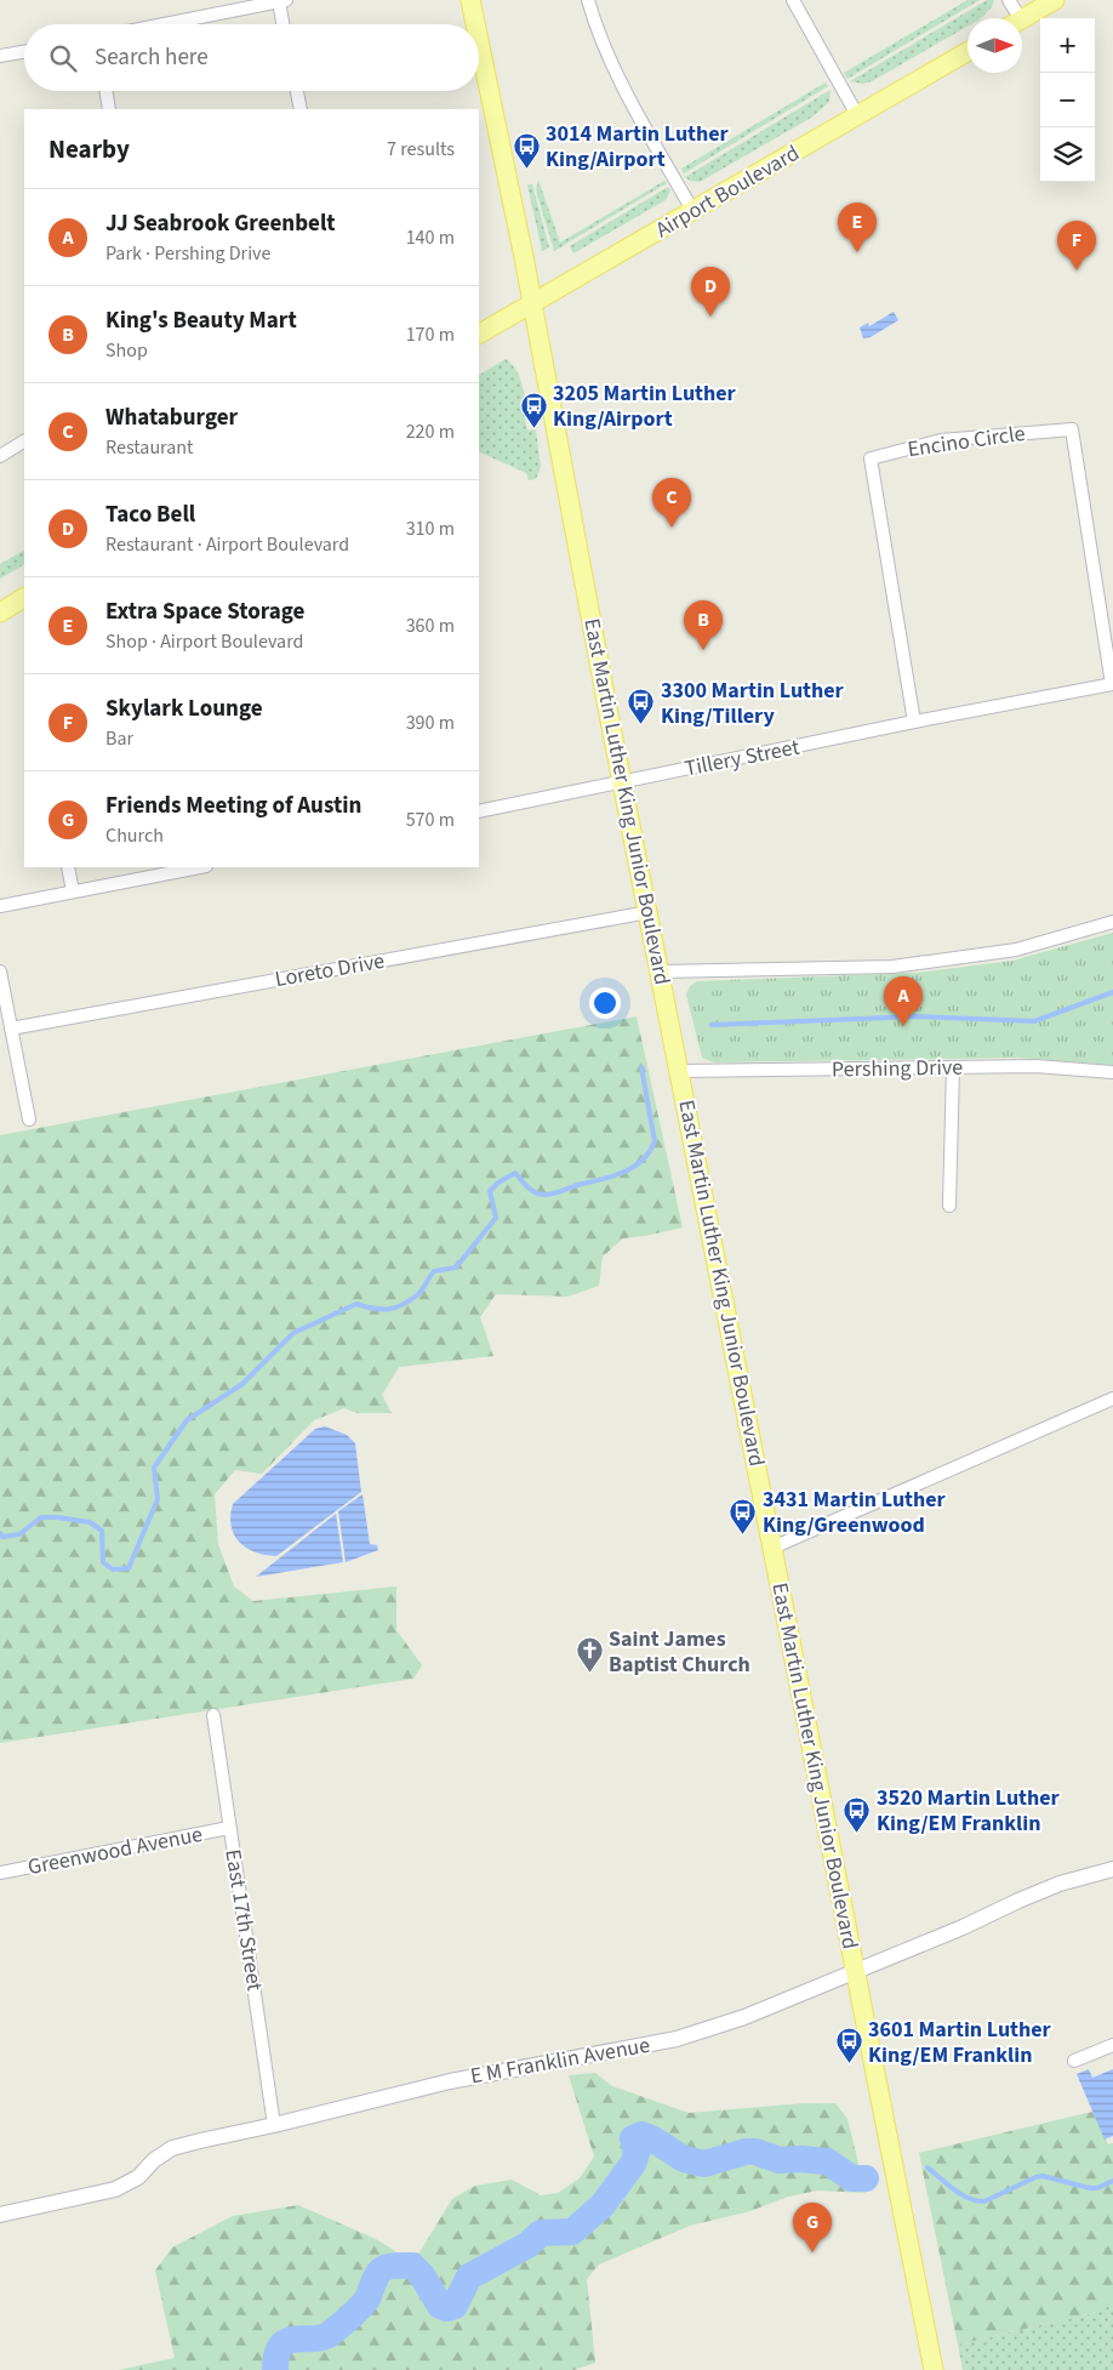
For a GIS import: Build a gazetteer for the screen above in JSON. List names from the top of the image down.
{
  "streets": {
    "main road": ["Airport Boulevard", "East Martin Luther King Junior Boulevard"],
    "street": [
      "Encino Circle",
      "Tillery Street",
      "Loreto Drive",
      "Pershing Drive",
      "Greenwood Avenue",
      "East 17th Street",
      "E M Franklin Avenue"
    ]
  },
  "crossings": [
    ["Airport Boulevard", "East Martin Luther King Junior Boulevard"],
    ["Encino Circle", "Tillery Street"],
    ["Tillery Street", "East Martin Luther King Junior Boulevard"],
    ["East Martin Luther King Junior Boulevard", "Loreto Drive"],
    ["East Martin Luther King Junior Boulevard", "Pershing Drive"],
    ["East Martin Luther King Junior Boulevard", "E M Franklin Avenue"],
    ["Greenwood Avenue", "East 17th Street"],
    ["East 17th Street", "E M Franklin Avenue"]
  ],
  "places": {
    "bus stop": [
      "3014 Martin Luther King/Airport",
      "3205 Martin Luther King/Airport",
      "3300 Martin Luther King/Tillery",
      "3431 Martin Luther King/Greenwood",
      "3520 Martin Luther King/EM Franklin",
      "3601 Martin Luther King/EM Franklin"
    ],
    "church": ["Saint James Baptist Church"]
  },
  "north": "right",
  "page": {
    "map_buttons": ["+", "−"],
    "search": "Search here",
    "heading": ["Nearby", "7 results"],
    "list": [
      {
        "mark": "A",
        "name": "JJ Seabrook Greenbelt",
        "note": "Park · Pershing Drive",
        "value": "140 m"
      },
      {
        "mark": "B",
        "name": "King's Beauty Mart",
        "note": "Shop",
        "value": "170 m"
      },
      {
        "mark": "C",
        "name": "Whataburger",
        "note": "Restaurant",
        "value": "220 m"
      },
      {
        "mark": "D",
        "name": "Taco Bell",
        "note": "Restaurant · Airport Boulevard",
        "value": "310 m"
      },
      {
        "mark": "E",
        "name": "Extra Space Storage",
        "note": "Shop · Airport Boulevard",
        "value": "360 m"
      },
      {
        "mark": "F",
        "name": "Skylark Lounge",
        "note": "Bar",
        "value": "390 m"
      },
      {
        "mark": "G",
        "name": "Friends Meeting of Austin",
        "note": "Church",
        "value": "570 m"
      }
    ],
    "pins": [
      "E",
      "F",
      "D",
      "C",
      "B",
      "A",
      "G"
    ]
  }
}
